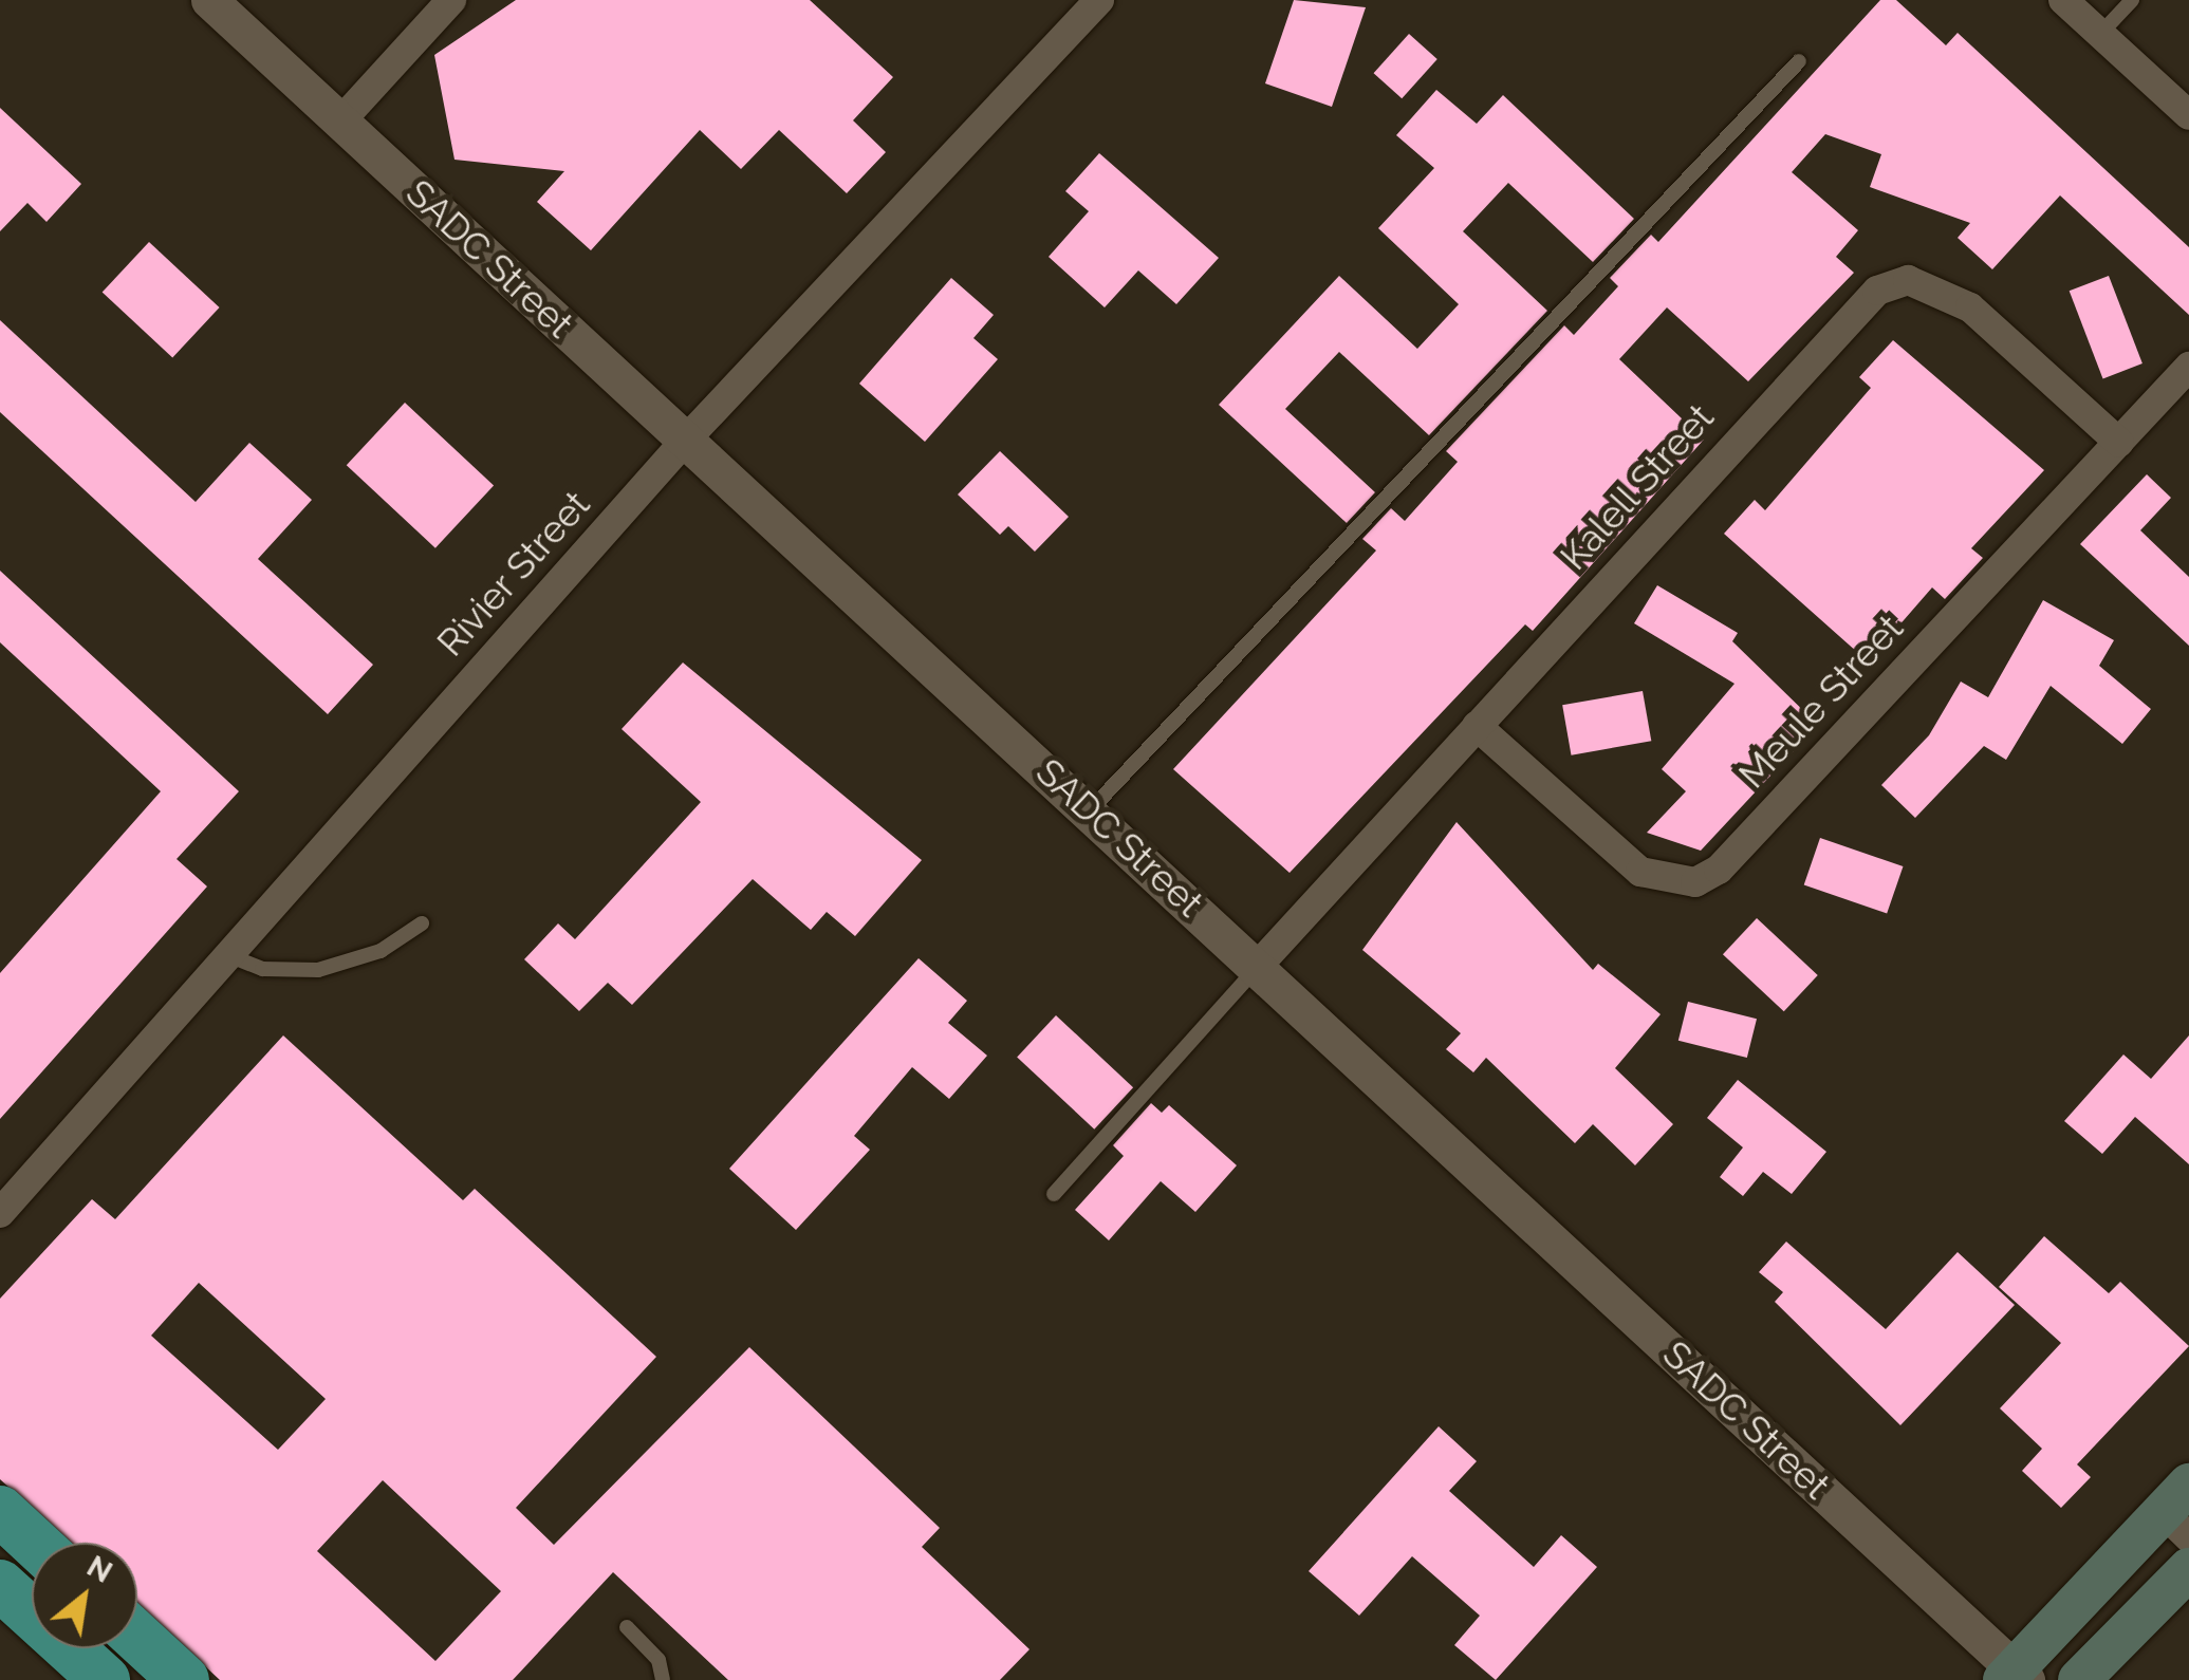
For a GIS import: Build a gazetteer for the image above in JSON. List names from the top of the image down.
{
  "streets": {
    "street": [
      "SADC Street",
      "Kalell Street",
      "Rivier Street",
      "Meule Street"
    ]
  },
  "crossings": [
    ["SADC Street", "Kalell Street"],
    ["SADC Street", "Rivier Street"],
    ["Kalell Street", "Meule Street"]
  ],
  "north": "top right"
}
